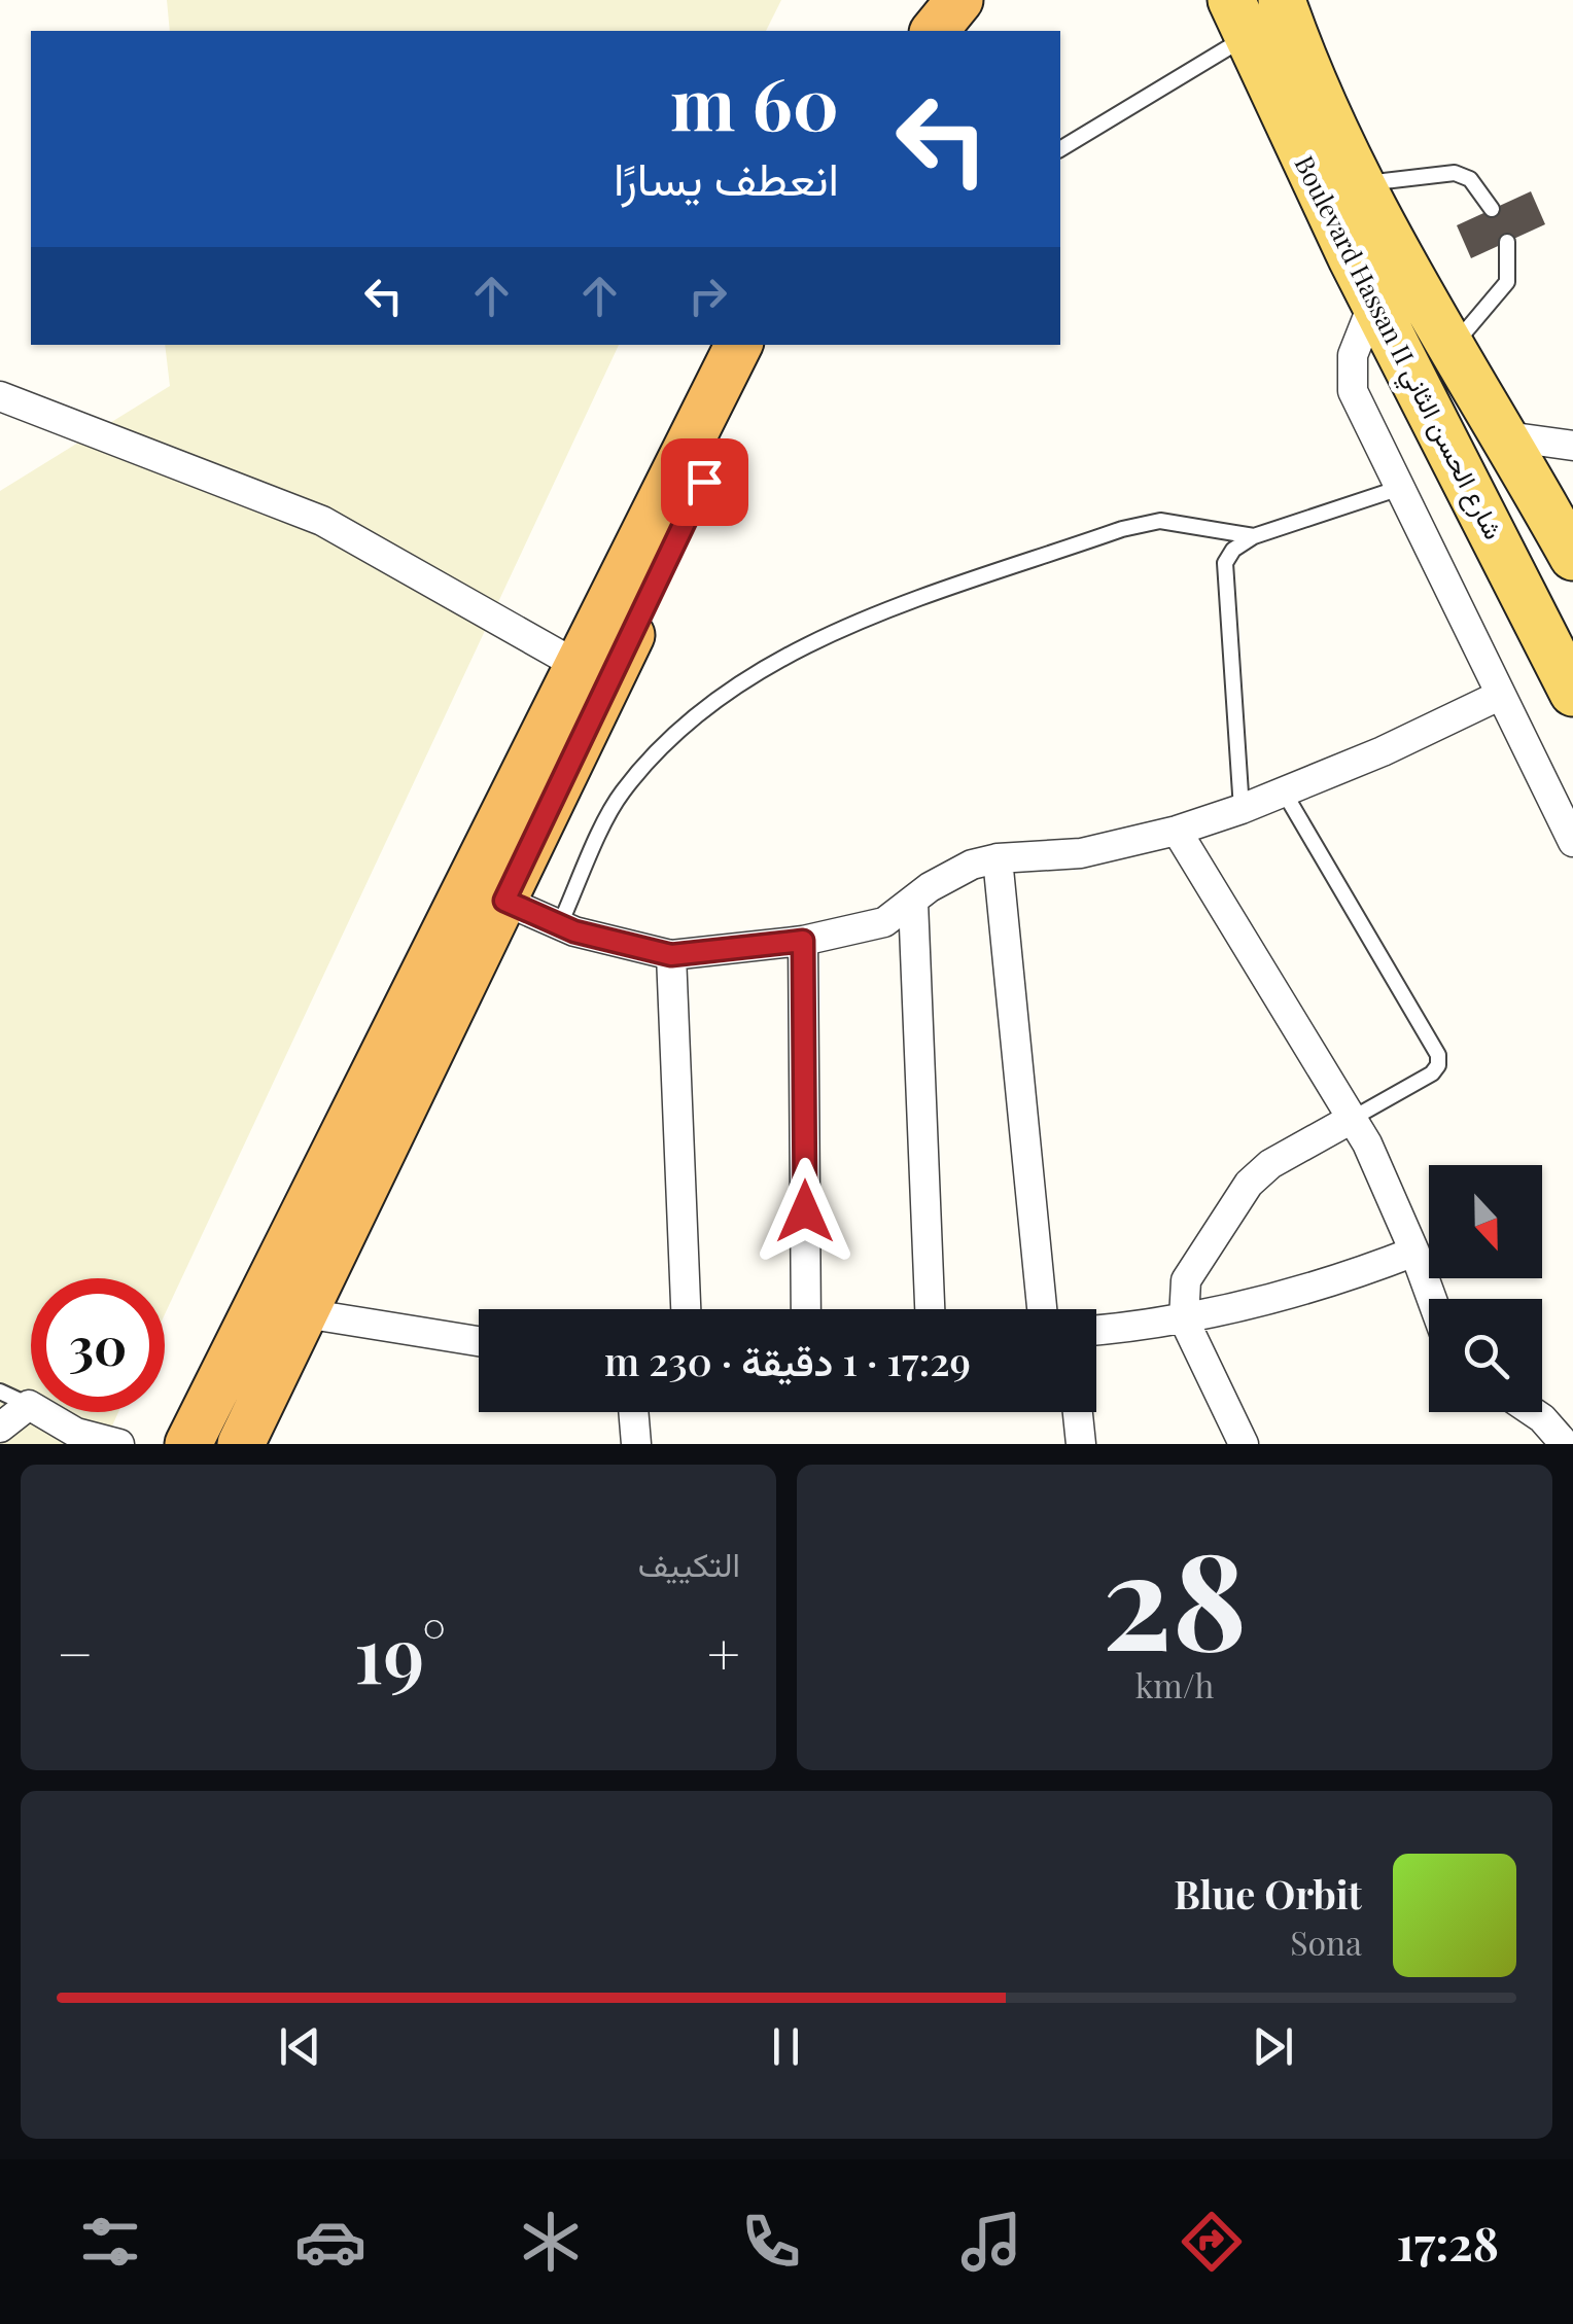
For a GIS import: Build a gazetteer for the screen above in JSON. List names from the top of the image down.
{
  "streets": {
    "main road": ["Boulevard Hassan II شارع الحسن الثاني"]
  },
  "north": "bottom",
  "page": {
    "turn": ["60 m", "انعطف يسارًا"],
    "limit": "30",
    "trip": "17:29 · 1 دقيقة · 230 m",
    "tile": [
      ["28", "km/h"],
      "التكييف"
    ],
    "heat": ["−", "19°", "+"],
    "song": ["Blue Orbit", "Sona"],
    "tabs": "17:28"
  }
}
